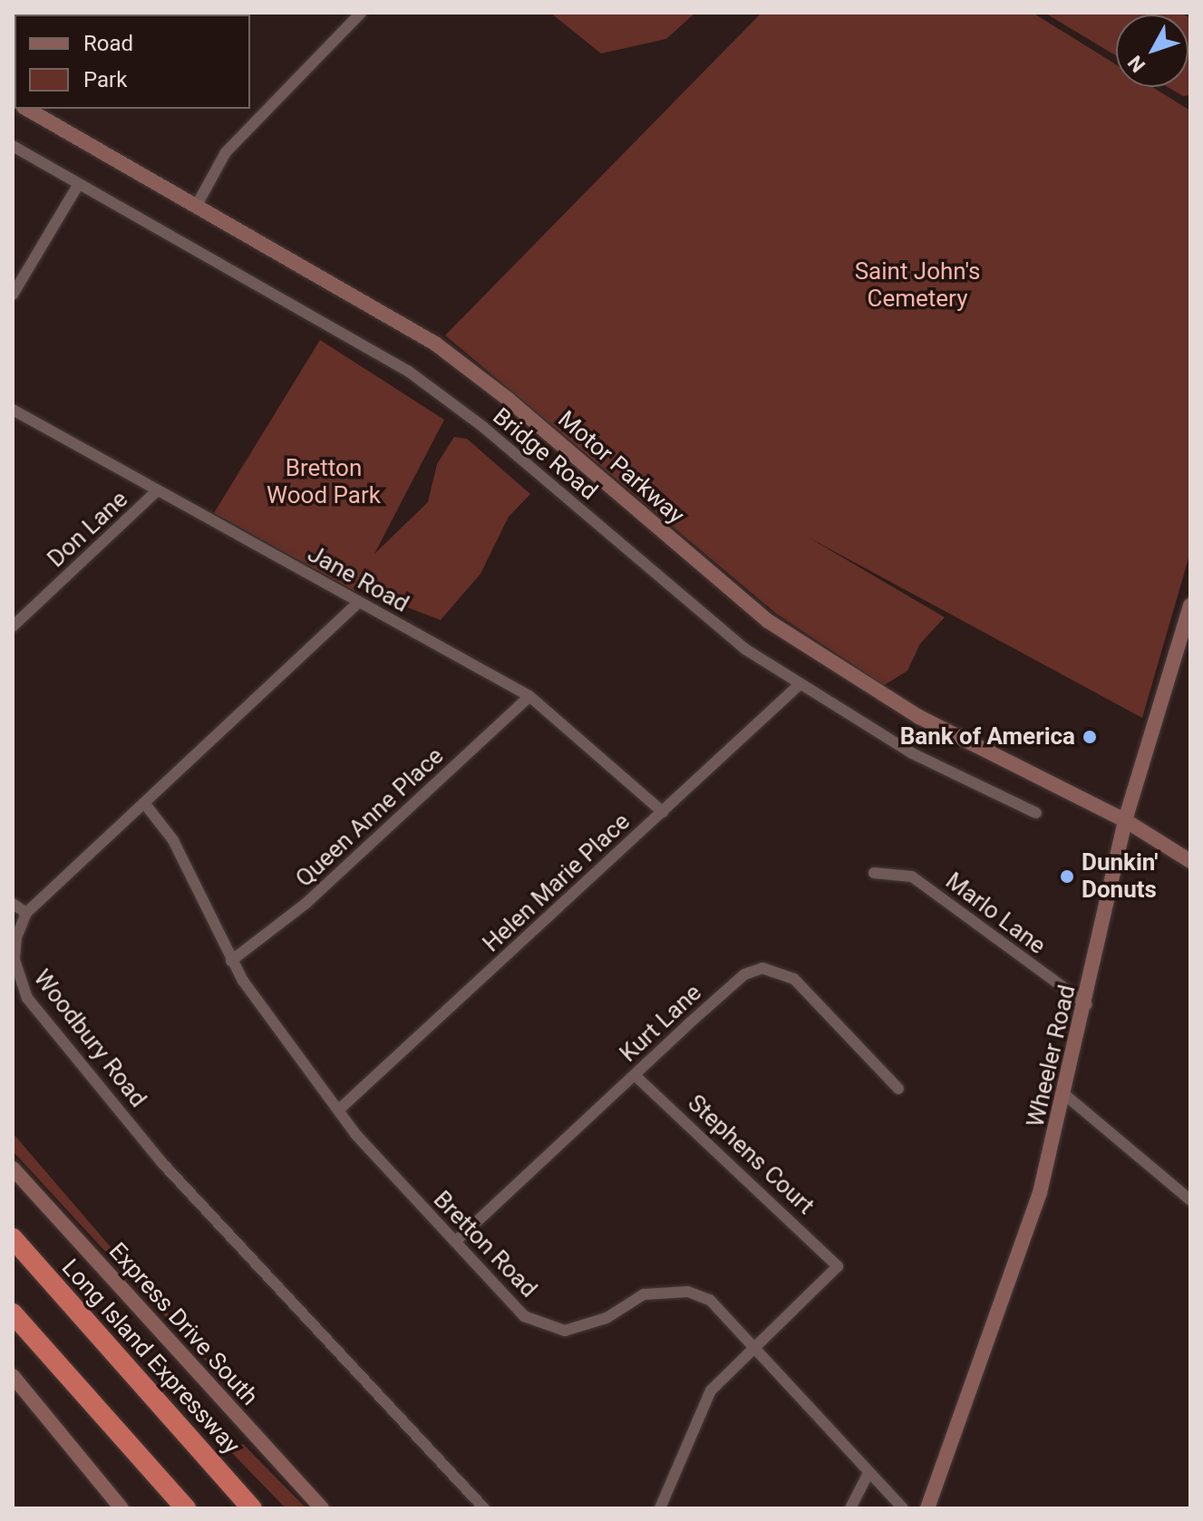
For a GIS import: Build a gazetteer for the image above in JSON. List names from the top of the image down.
{
  "streets": {
    "highway": ["Long Island Expressway"],
    "main road": ["Motor Parkway", "Wheeler Road", "Express Drive South"],
    "street": [
      "Bridge Road",
      "Don Lane",
      "Jane Road",
      "Queen Anne Place",
      "Helen Marie Place",
      "Marlo Lane",
      "Kurt Lane",
      "Woodbury Road",
      "Stephens Court",
      "Bretton Road"
    ]
  },
  "crossings": [
    ["Bridge Road", "Helen Marie Place"],
    ["Motor Parkway", "Wheeler Road"],
    ["Don Lane", "Jane Road"],
    ["Jane Road", "Queen Anne Place"],
    ["Jane Road", "Helen Marie Place"],
    ["Queen Anne Place", "Bretton Road"],
    ["Helen Marie Place", "Bretton Road"],
    ["Marlo Lane", "Wheeler Road"],
    ["Kurt Lane", "Stephens Court"],
    ["Kurt Lane", "Bretton Road"],
    ["Stephens Court", "Bretton Road"]
  ],
  "parks": ["Saint John's Cemetery", "Bretton Wood Park"],
  "places": ["Bank of America", "Dunkin' Donuts"],
  "legend": ["Road", "Park"],
  "north": "bottom left"
}
